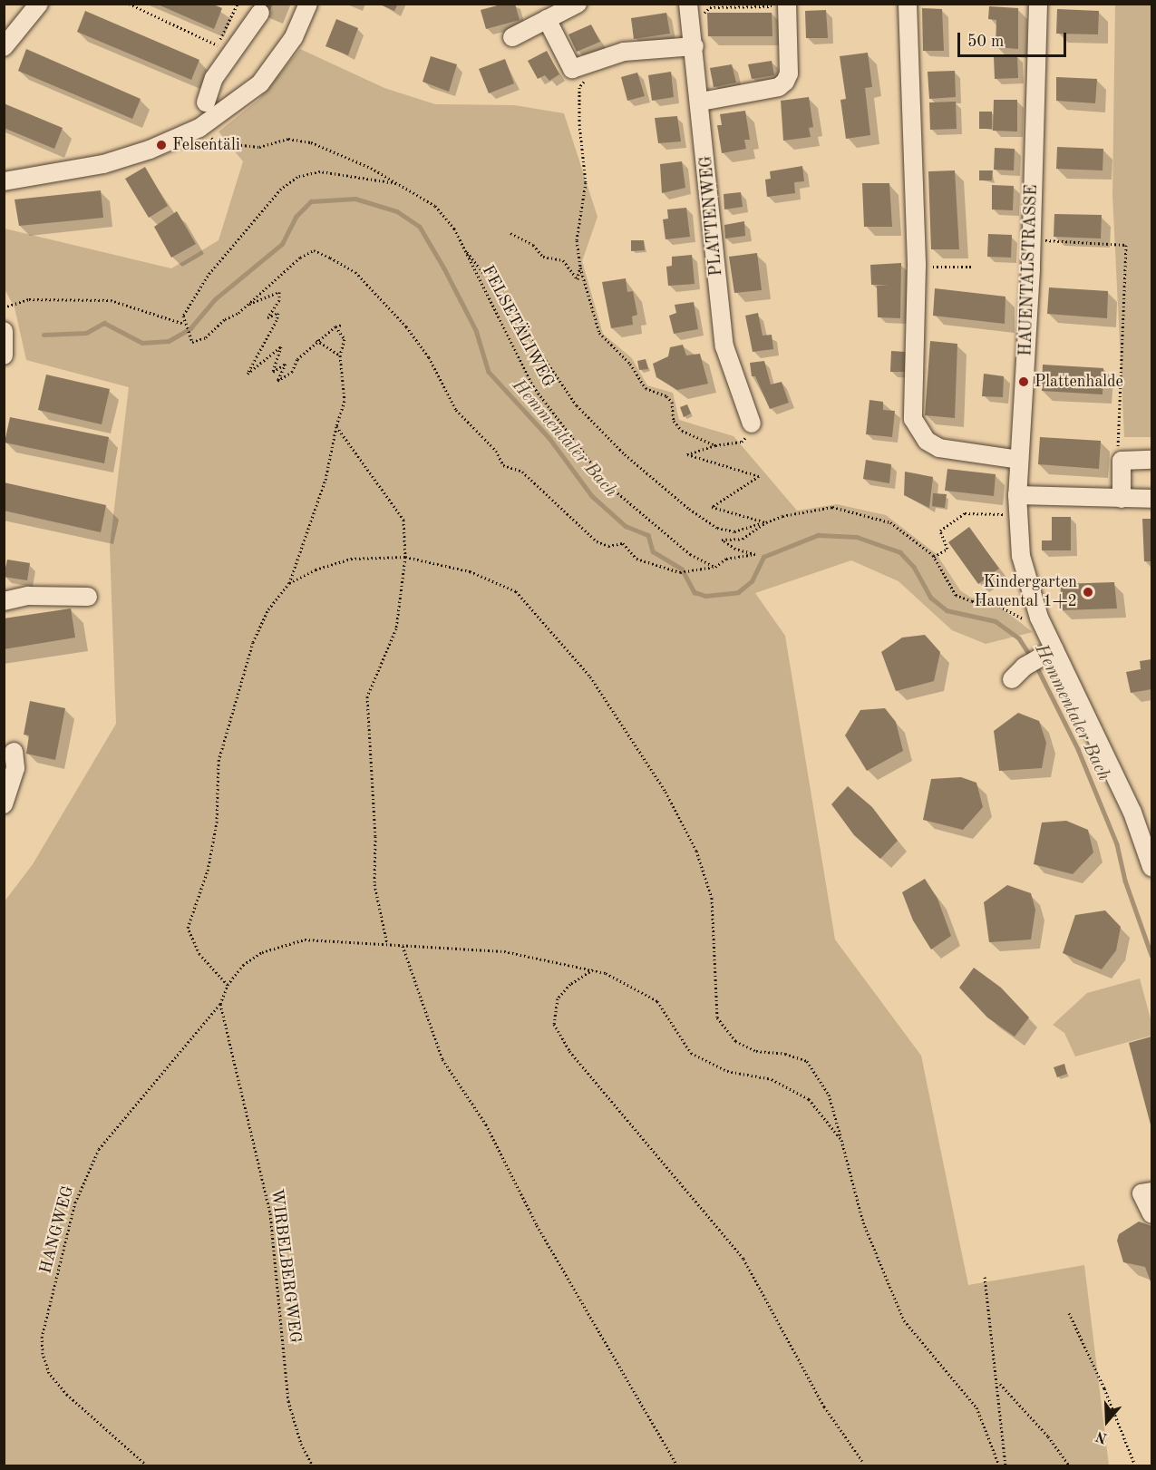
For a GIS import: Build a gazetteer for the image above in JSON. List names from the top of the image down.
{
  "streets": {
    "street": ["PLATTENWEG", "HAUENTALSTRASSE"],
    "path": ["FELSETÄLIWEG", "HANGWEG", "WIRBELBERGWEG"]
  },
  "crossings": [
    ["HANGWEG", "WIRBELBERGWEG"]
  ],
  "water": ["Hemmentaler Bach"],
  "places": ["Felsentäli", "Plattenhalde", "Kindergarten Hauental 1+2"],
  "scale_bar": "50 m",
  "north": "bottom"
}
